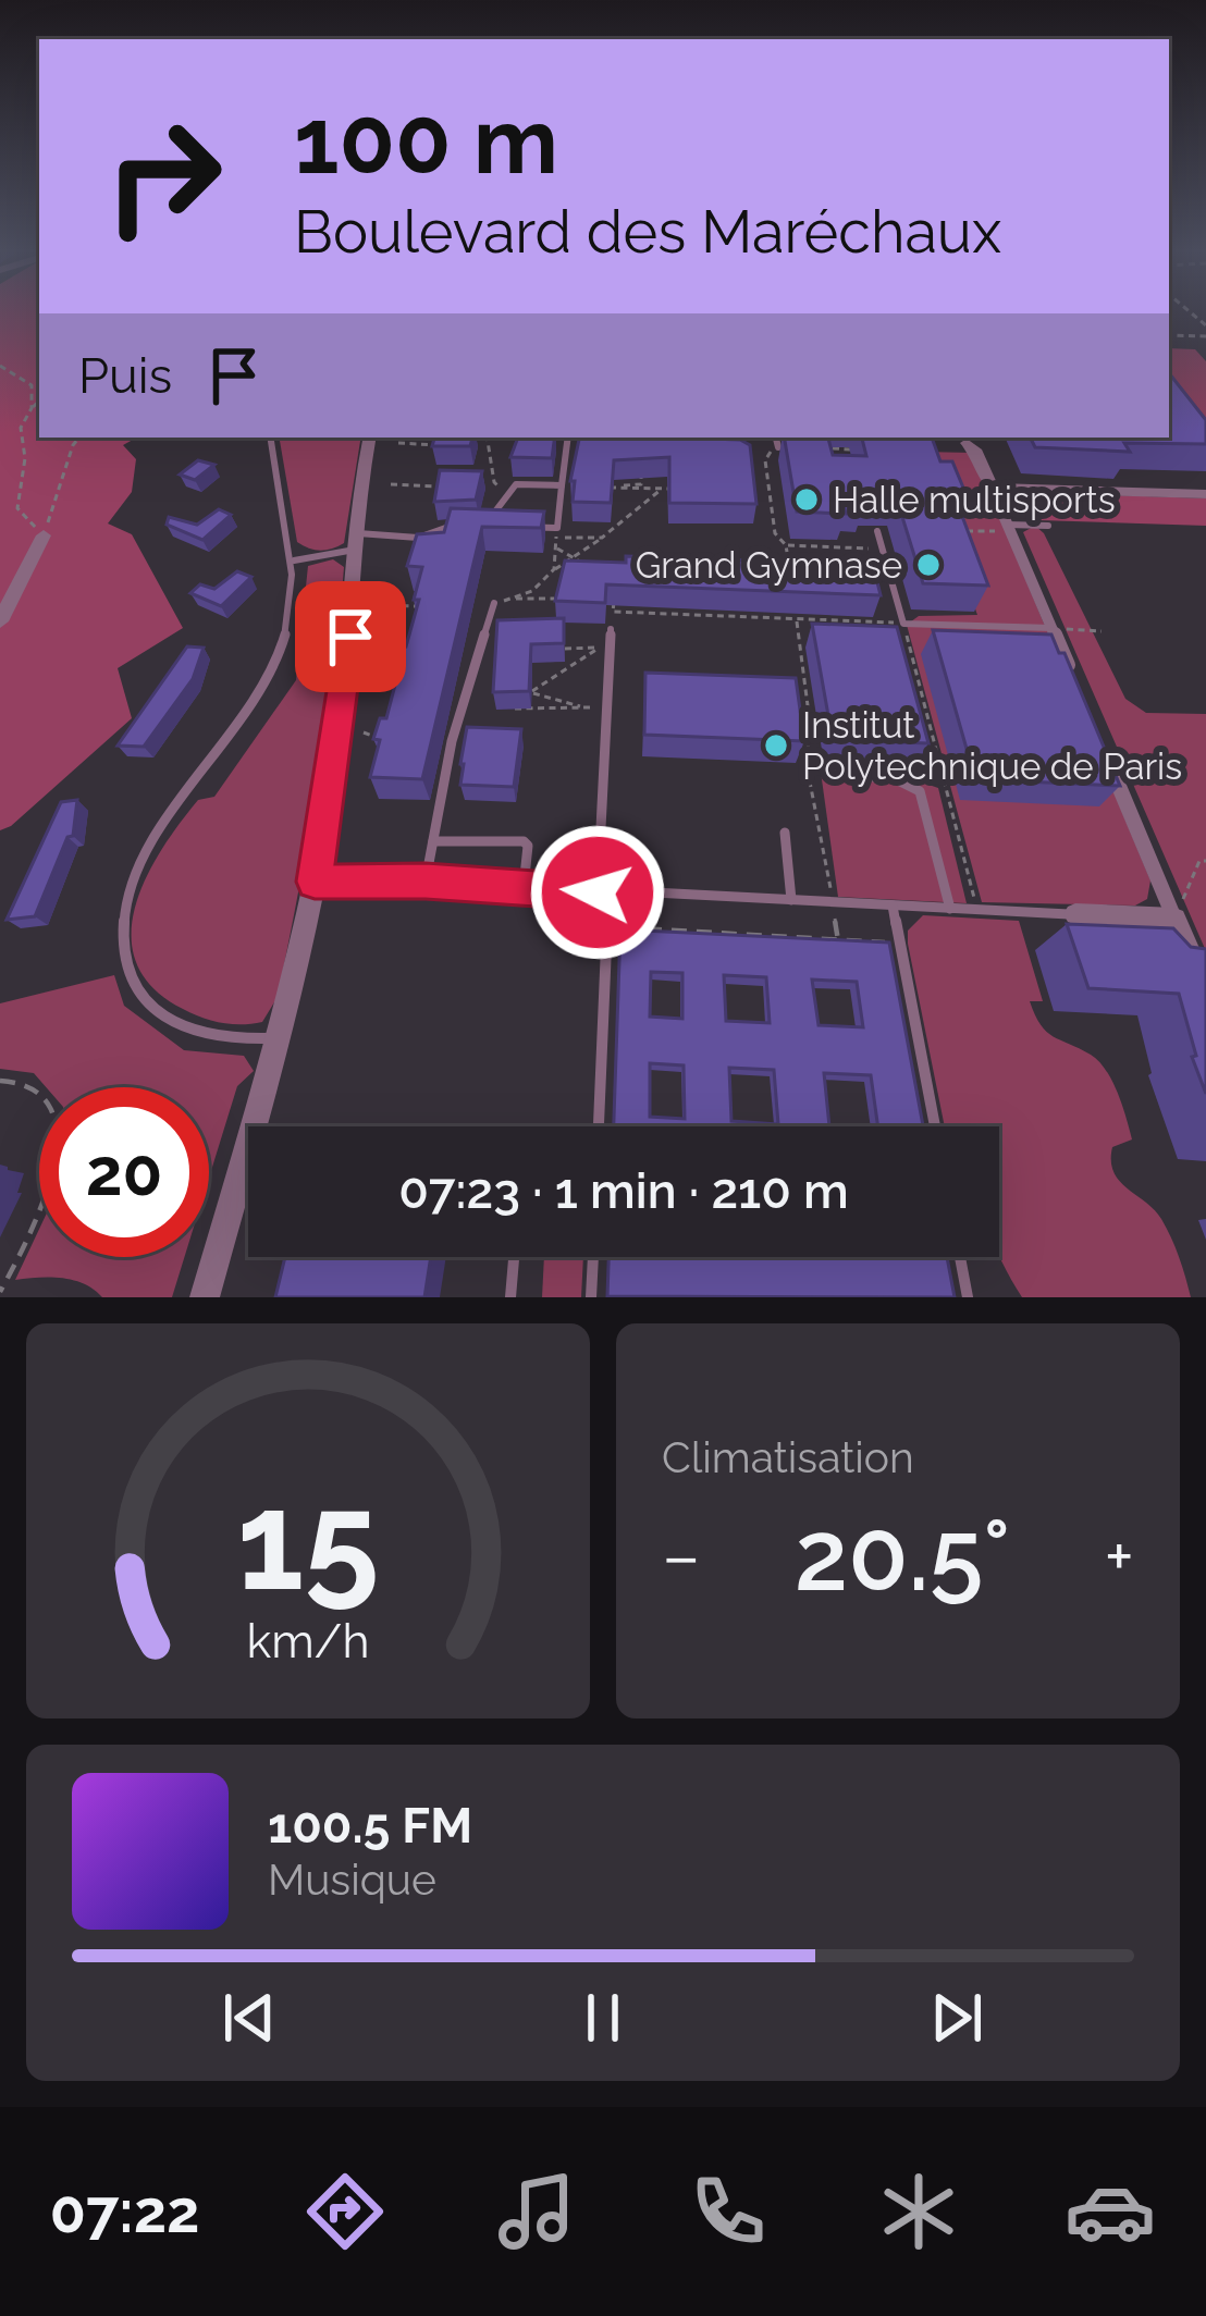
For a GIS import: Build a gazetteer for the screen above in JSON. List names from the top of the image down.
{
  "places": ["Halle multisports", "Grand Gymnase", "Institut Polytechnique de Paris"],
  "page": {
    "turn": ["100 m", "Boulevard des Maréchaux"],
    "then": "Puis",
    "limit": "20",
    "trip": "07:23 · 1 min · 210 m",
    "tile": "Climatisation",
    "heat": ["−", "20.5°", "+"],
    "song": ["100.5 FM", "Musique"],
    "tabs": "07:22",
    "gauge": ["15", "km/h"]
  }
}
